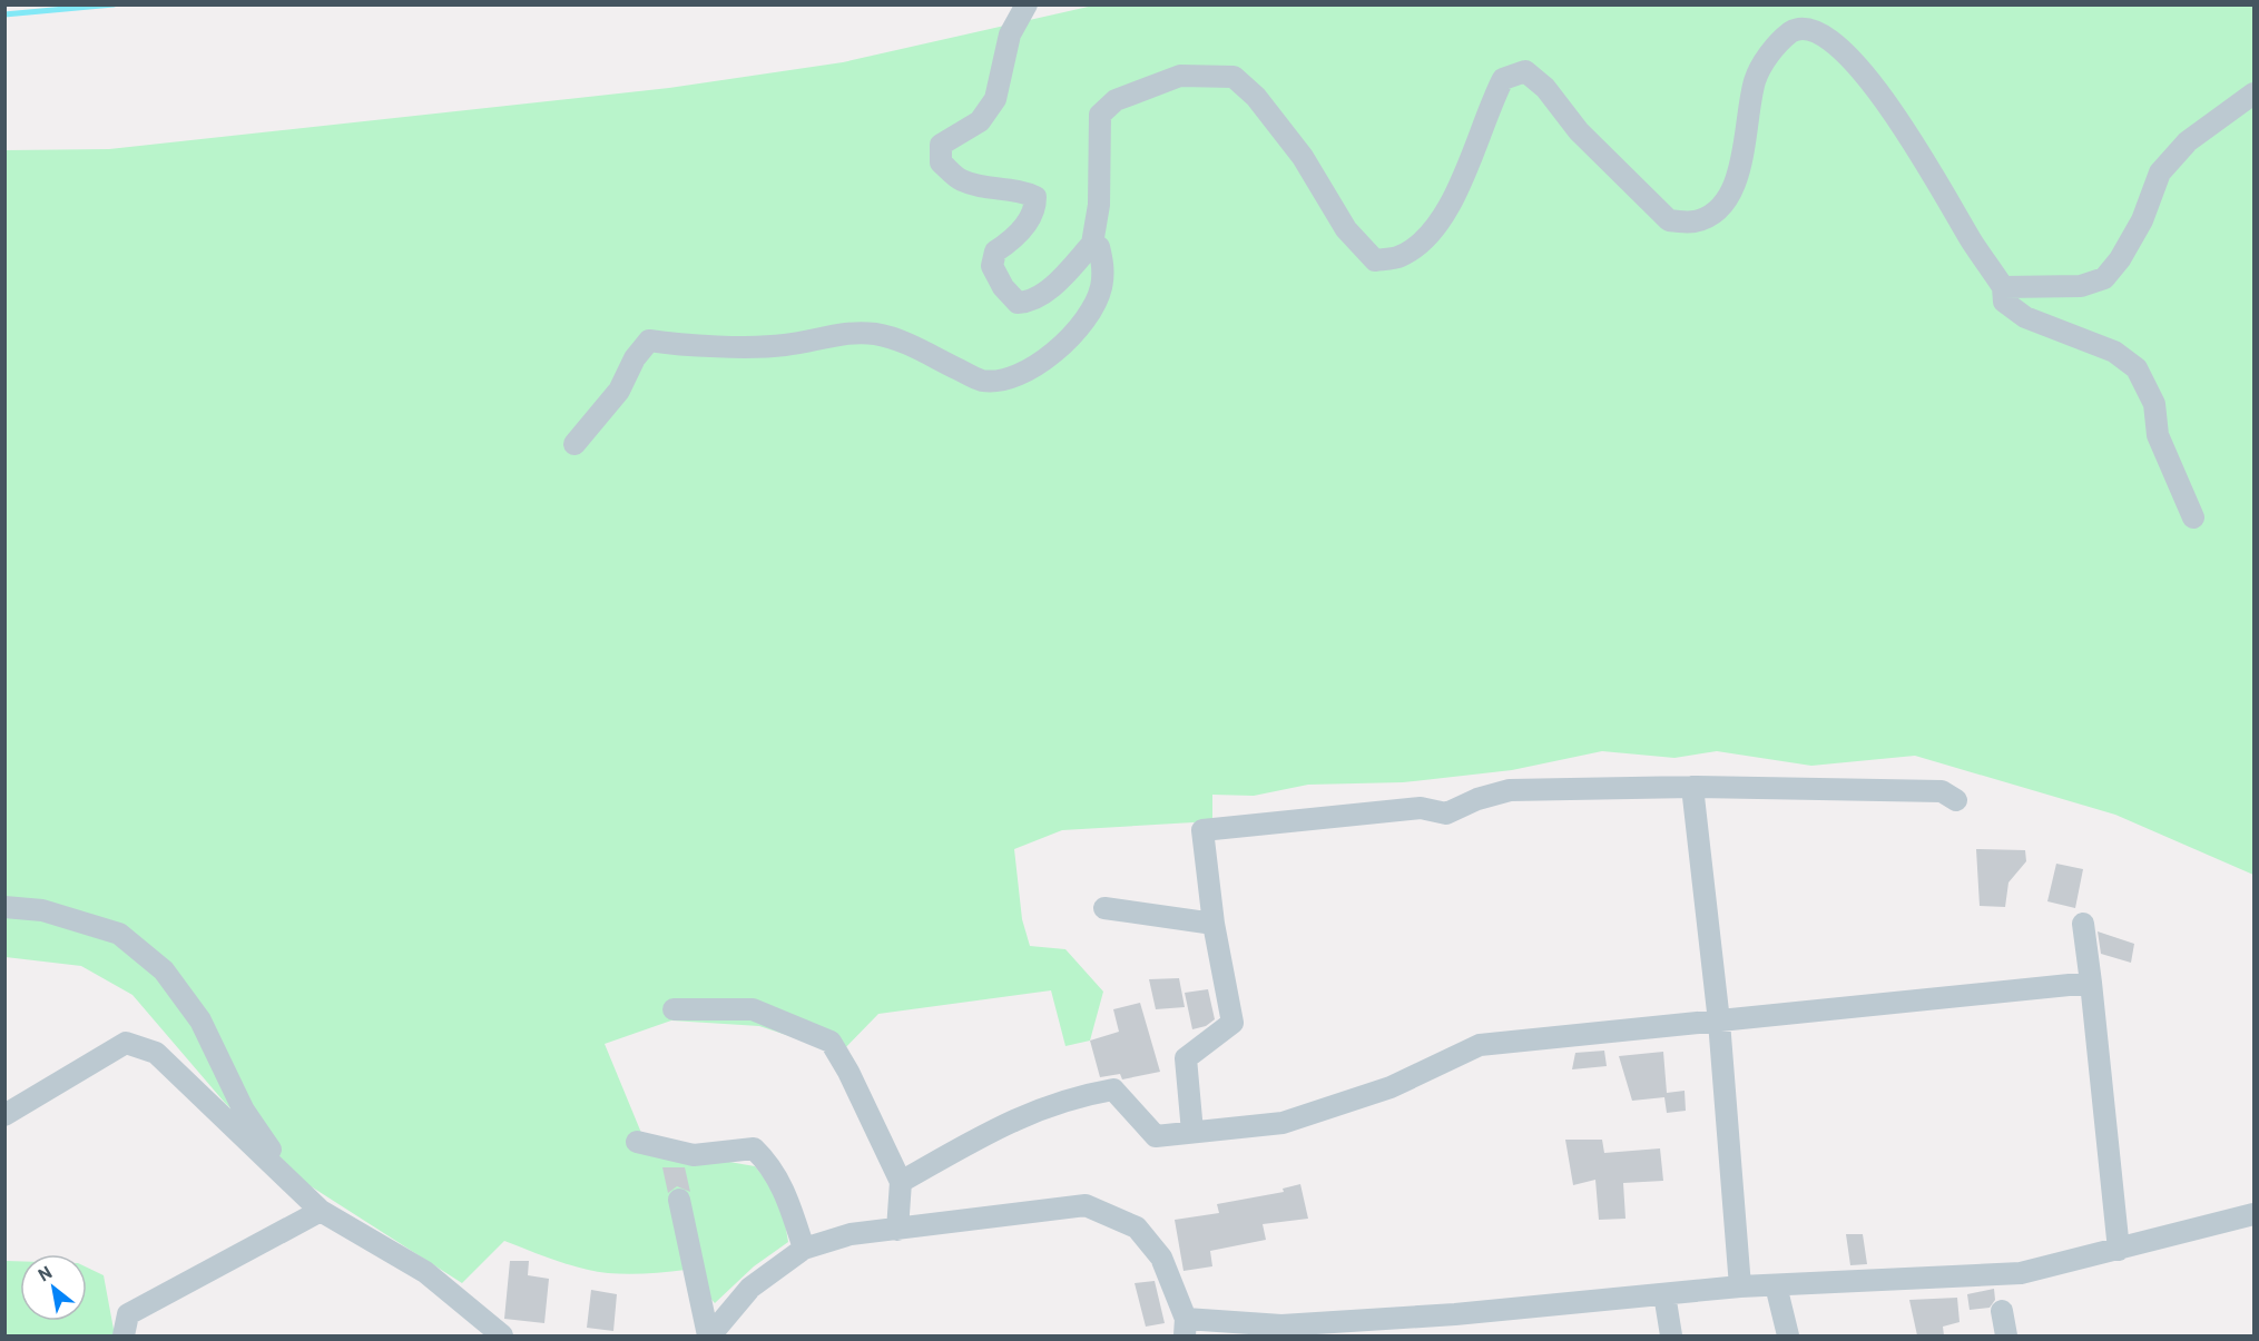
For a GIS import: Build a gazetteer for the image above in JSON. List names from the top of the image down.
{
  "north": "top left"
}
